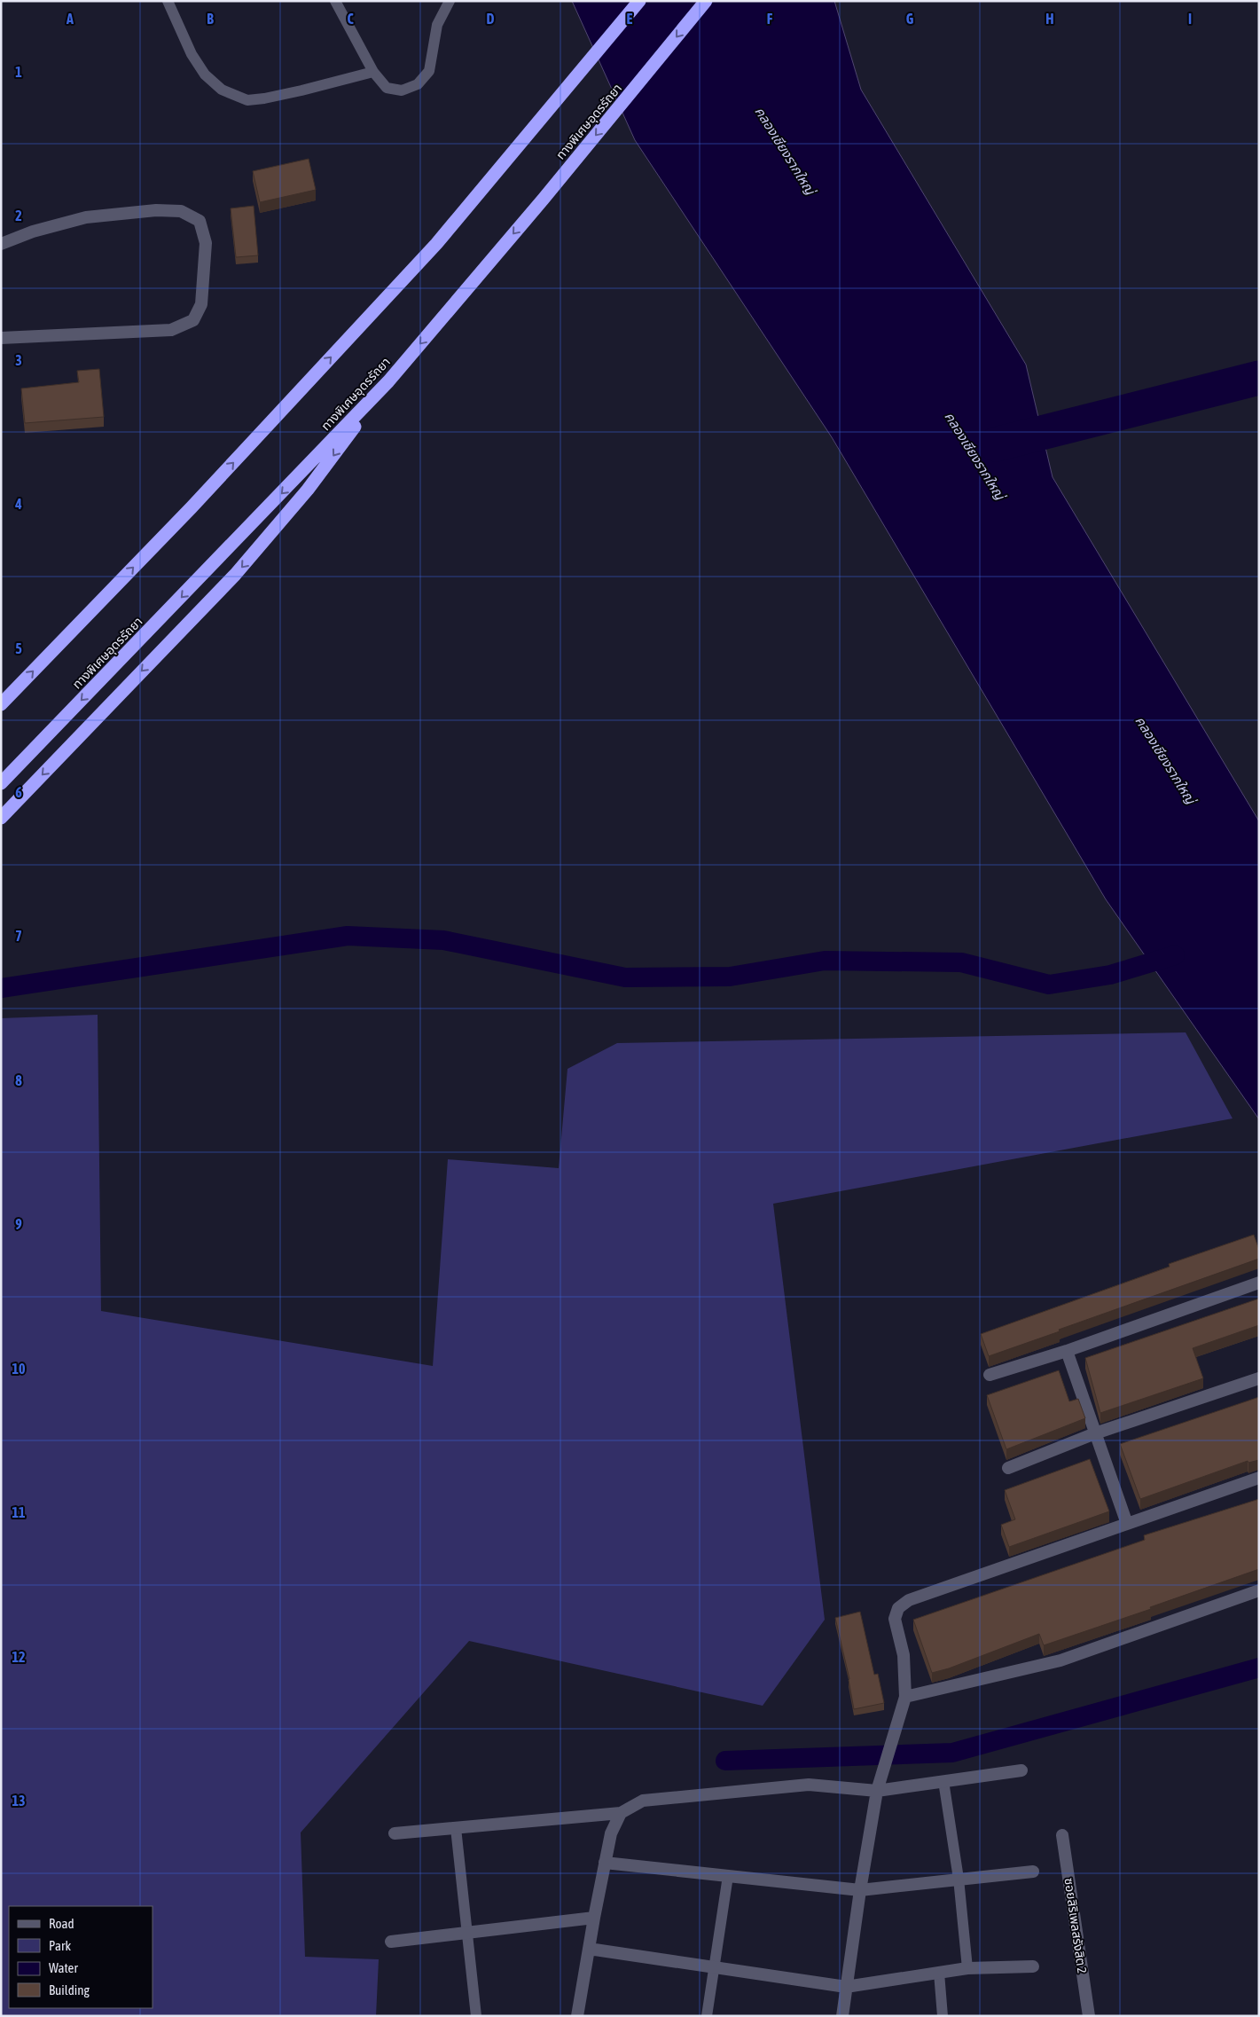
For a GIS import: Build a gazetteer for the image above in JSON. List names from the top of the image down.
{
  "streets": {
    "highway": ["ทางพิเศษอุดรรัถยา"],
    "street": ["ซอยสิริเพลสรังสิต 2"]
  },
  "water": ["คลองเชียงรากใหญ่"],
  "legend": [
    "Road",
    "Park",
    "Water",
    "Building"
  ],
  "grid": {
    "columns": [
      "A",
      "B",
      "C",
      "D",
      "E",
      "F",
      "G",
      "H",
      "I"
    ],
    "rows": [
      "1",
      "2",
      "3",
      "4",
      "5",
      "6",
      "7",
      "8",
      "9",
      "10",
      "11",
      "12",
      "13"
    ]
  }
}
